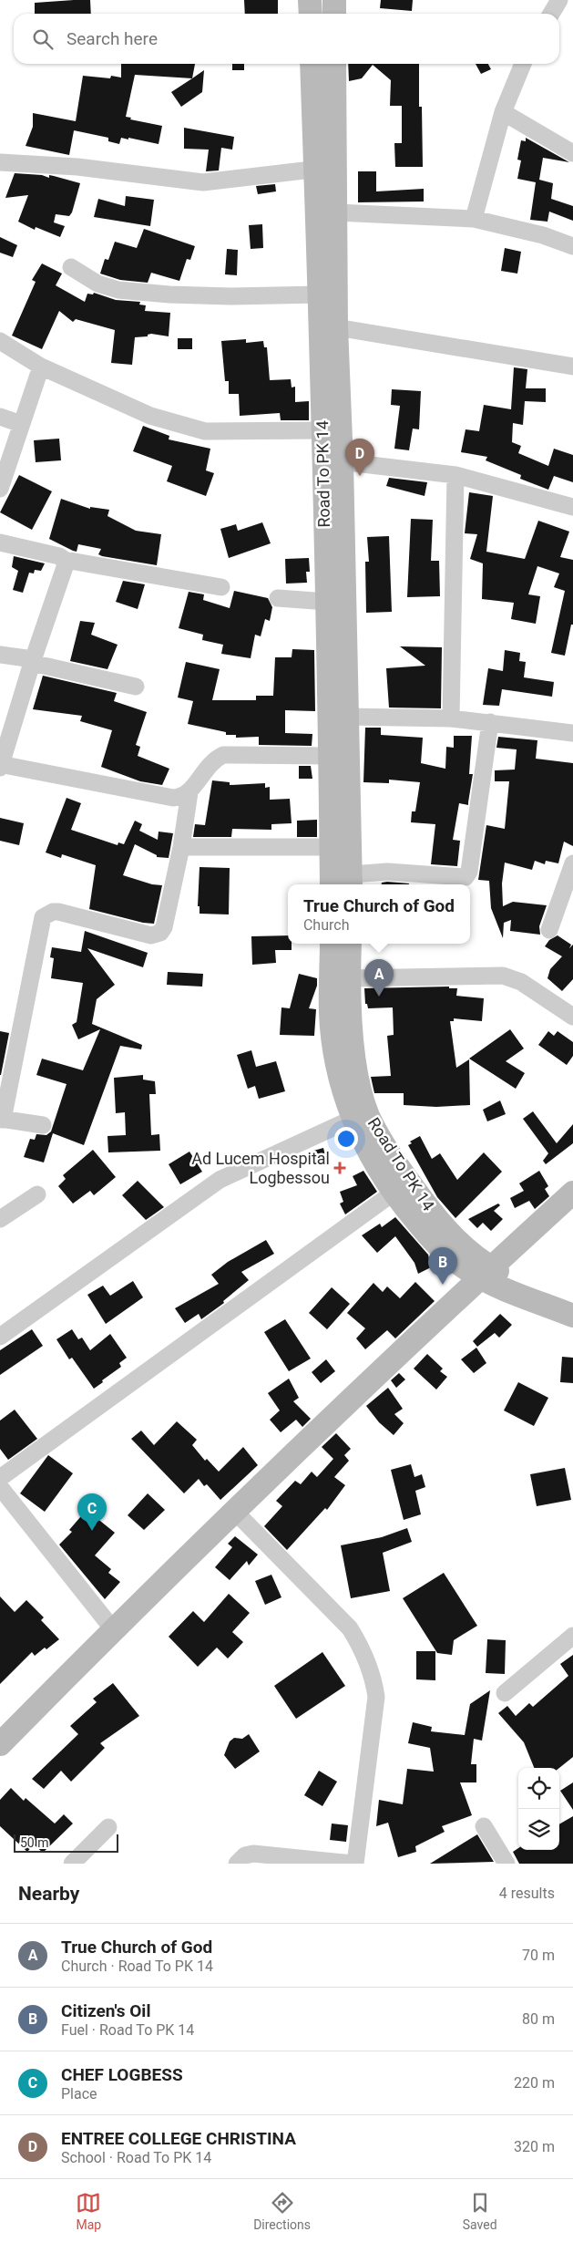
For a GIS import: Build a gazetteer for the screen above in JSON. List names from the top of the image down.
{
  "streets": {
    "main road": ["Road To PK 14"]
  },
  "places": {
    "health": ["Ad Lucem Hospital Logbessou"]
  },
  "scale_bar": "50 m",
  "page": {
    "search": "Search here",
    "pins": [
      "D",
      "A",
      "B",
      "C"
    ],
    "popup": ["True Church of God", "Church"],
    "scale": "50 m",
    "heading": ["Nearby", "4 results"],
    "list": [
      {
        "mark": "A",
        "name": "True Church of God",
        "note": "Church · Road To PK 14",
        "value": "70 m"
      },
      {
        "mark": "B",
        "name": "Citizen's Oil",
        "note": "Fuel · Road To PK 14",
        "value": "80 m"
      },
      {
        "mark": "C",
        "name": "CHEF LOGBESS",
        "note": "Place",
        "value": "220 m"
      },
      {
        "mark": "D",
        "name": "ENTREE COLLEGE CHRISTINA",
        "note": "School · Road To PK 14",
        "value": "320 m"
      }
    ],
    "nav": ["Map", "Directions", "Saved"]
  }
}
